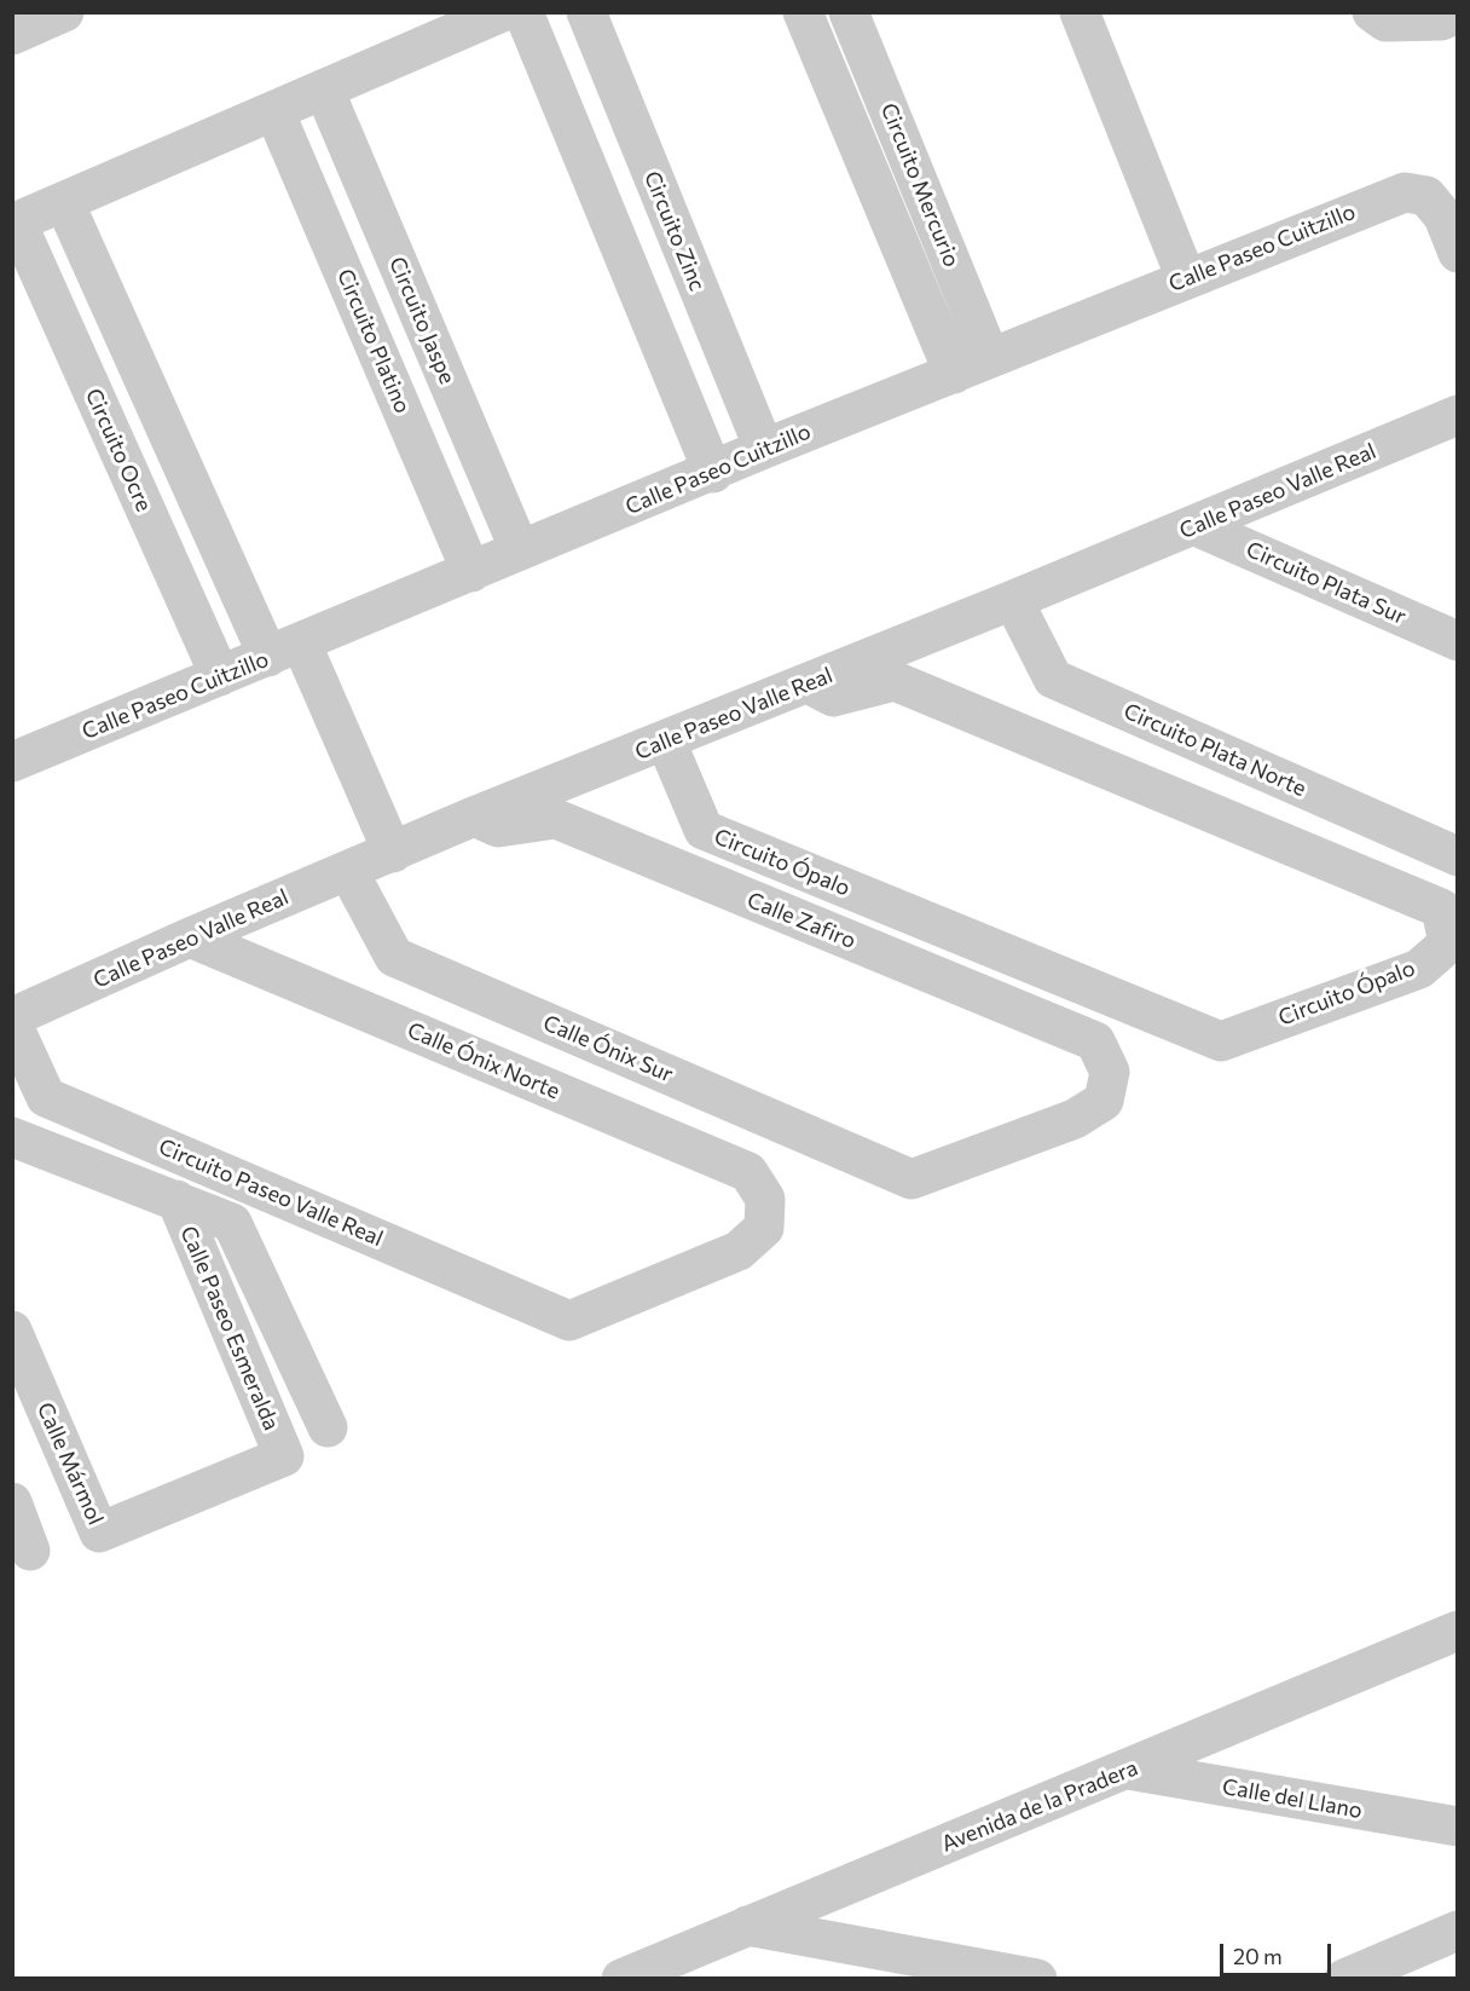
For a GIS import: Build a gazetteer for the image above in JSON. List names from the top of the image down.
{
  "streets": {
    "street": [
      "Circuito Mercurio",
      "Circuito Zinc",
      "Calle Paseo Cuitzillo",
      "Circuito Jaspe",
      "Circuito Platino",
      "Circuito Ocre",
      "Calle Paseo Valle Real",
      "Circuito Plata Sur",
      "Circuito Plata Norte",
      "Circuito Ópalo",
      "Calle Zafiro",
      "Calle Ónix Sur",
      "Calle Ónix Norte",
      "Circuito Paseo Valle Real",
      "Calle Paseo Esmeralda",
      "Calle Mármol",
      "Calle del Llano",
      "Avenida de la Pradera"
    ]
  },
  "crossings": [
    ["Circuito Mercurio", "Calle Paseo Cuitzillo"],
    ["Circuito Zinc", "Calle Paseo Cuitzillo"],
    ["Calle Paseo Cuitzillo", "Circuito Jaspe"],
    ["Calle Paseo Cuitzillo", "Circuito Platino"],
    ["Calle Paseo Cuitzillo", "Circuito Ocre"],
    ["Calle Paseo Valle Real", "Circuito Plata Sur"],
    ["Calle Paseo Valle Real", "Circuito Plata Norte"],
    ["Calle Paseo Valle Real", "Circuito Ópalo"],
    ["Calle Paseo Valle Real", "Calle Zafiro"],
    ["Calle Paseo Valle Real", "Calle Ónix Sur"],
    ["Calle Paseo Valle Real", "Calle Ónix Norte"],
    ["Calle Zafiro", "Calle Ónix Sur"],
    ["Calle Ónix Norte", "Circuito Paseo Valle Real"],
    ["Calle Paseo Esmeralda", "Calle Mármol"],
    ["Calle del Llano", "Avenida de la Pradera"]
  ],
  "scale_bar": "20 m"
}
